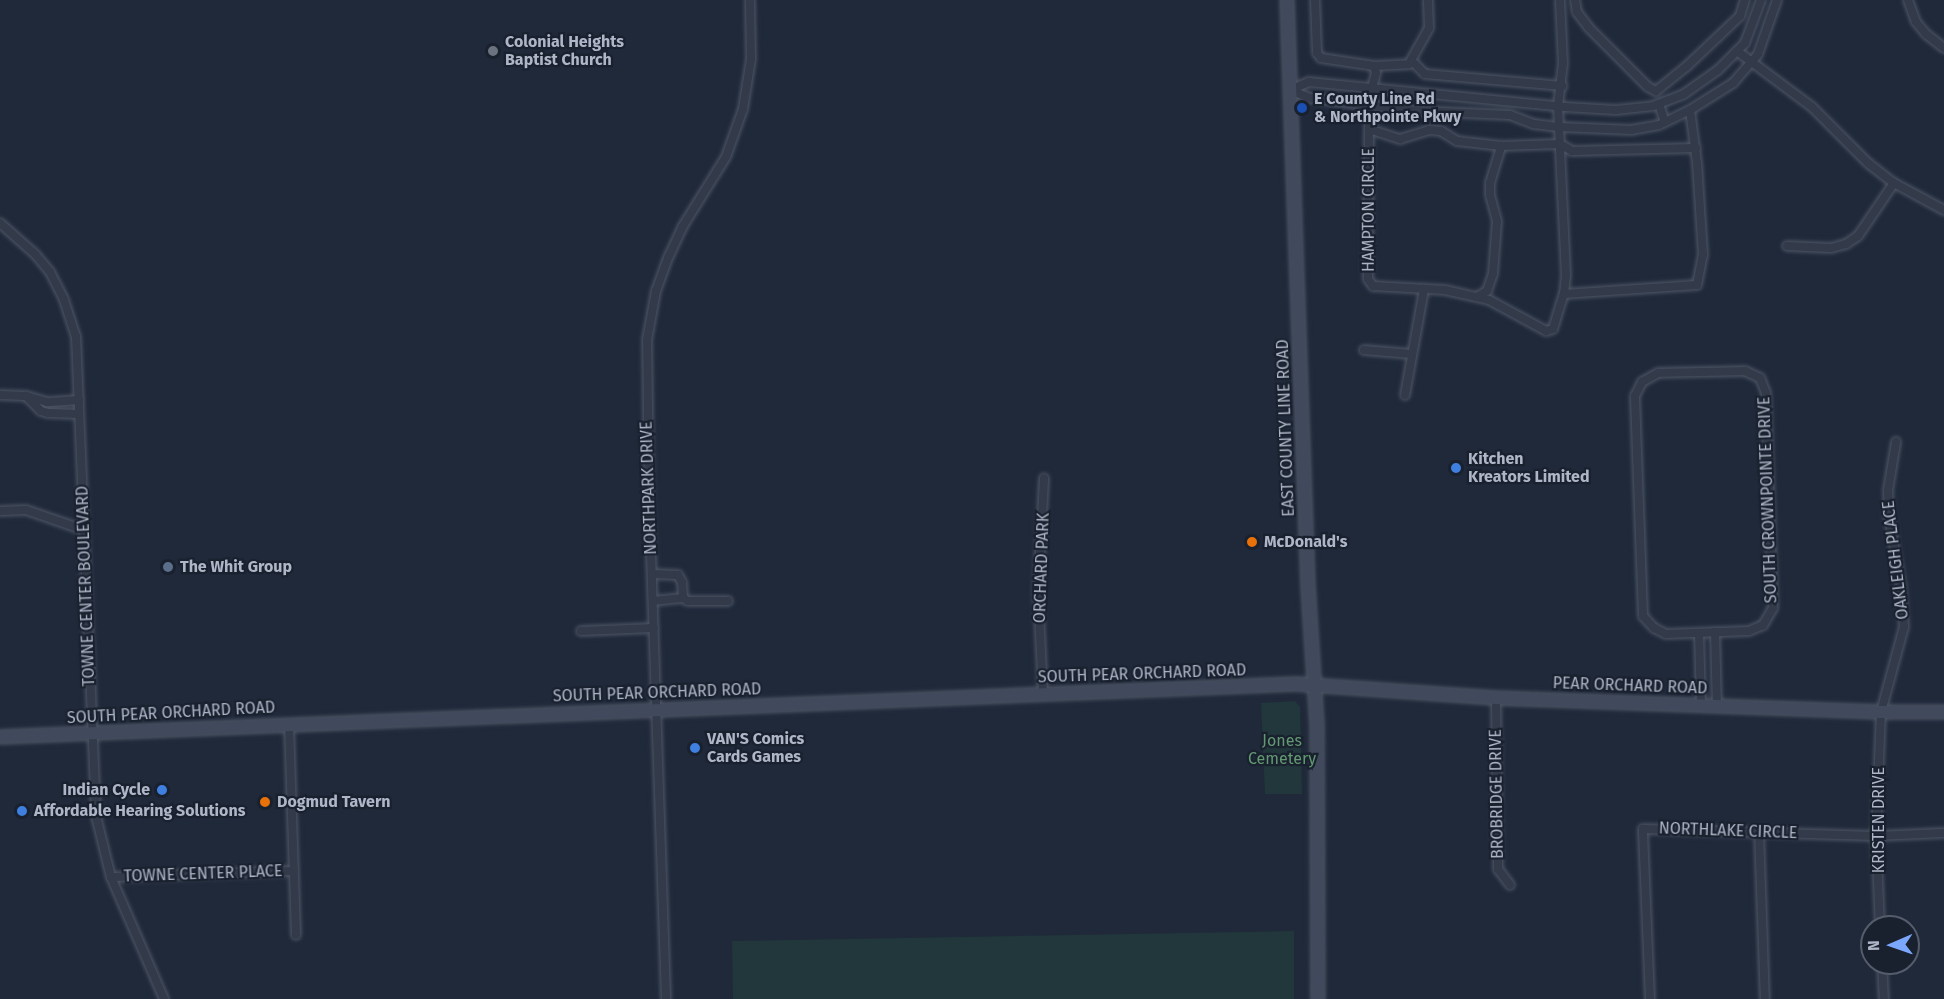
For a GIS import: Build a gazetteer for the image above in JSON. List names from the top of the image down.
{
  "streets": {
    "street": [
      "HAMPTON CIRCLE",
      "EAST COUNTY LINE ROAD",
      "NORTHPARK DRIVE",
      "SOUTH CROWNPOINTE DRIVE",
      "OAKLEIGH PLACE",
      "ORCHARD PARK",
      "TOWNE CENTER BOULEVARD",
      "SOUTH PEAR ORCHARD ROAD",
      "PEAR ORCHARD ROAD",
      "BROBRIDGE DRIVE",
      "KRISTEN DRIVE",
      "NORTHLAKE CIRCLE",
      "TOWNE CENTER PLACE"
    ]
  },
  "crossings": [
    ["EAST COUNTY LINE ROAD", "SOUTH PEAR ORCHARD ROAD"],
    ["EAST COUNTY LINE ROAD", "PEAR ORCHARD ROAD"],
    ["NORTHPARK DRIVE", "SOUTH PEAR ORCHARD ROAD"],
    ["OAKLEIGH PLACE", "PEAR ORCHARD ROAD"],
    ["OAKLEIGH PLACE", "KRISTEN DRIVE"],
    ["ORCHARD PARK", "SOUTH PEAR ORCHARD ROAD"],
    ["TOWNE CENTER BOULEVARD", "SOUTH PEAR ORCHARD ROAD"],
    ["TOWNE CENTER BOULEVARD", "TOWNE CENTER PLACE"],
    ["SOUTH PEAR ORCHARD ROAD", "PEAR ORCHARD ROAD"],
    ["PEAR ORCHARD ROAD", "BROBRIDGE DRIVE"],
    ["PEAR ORCHARD ROAD", "KRISTEN DRIVE"],
    ["KRISTEN DRIVE", "NORTHLAKE CIRCLE"]
  ],
  "parks": ["Jones Cemetery"],
  "places": [
    "Colonial Heights Baptist Church",
    "E County Line Rd & Northpointe Pkwy",
    "Kitchen Kreators Limited",
    "McDonald's",
    "The Whit Group",
    "VAN'S Comics Cards Games",
    "Indian Cycle",
    "Dogmud Tavern",
    "Affordable Hearing Solutions"
  ],
  "north": "left"
}
